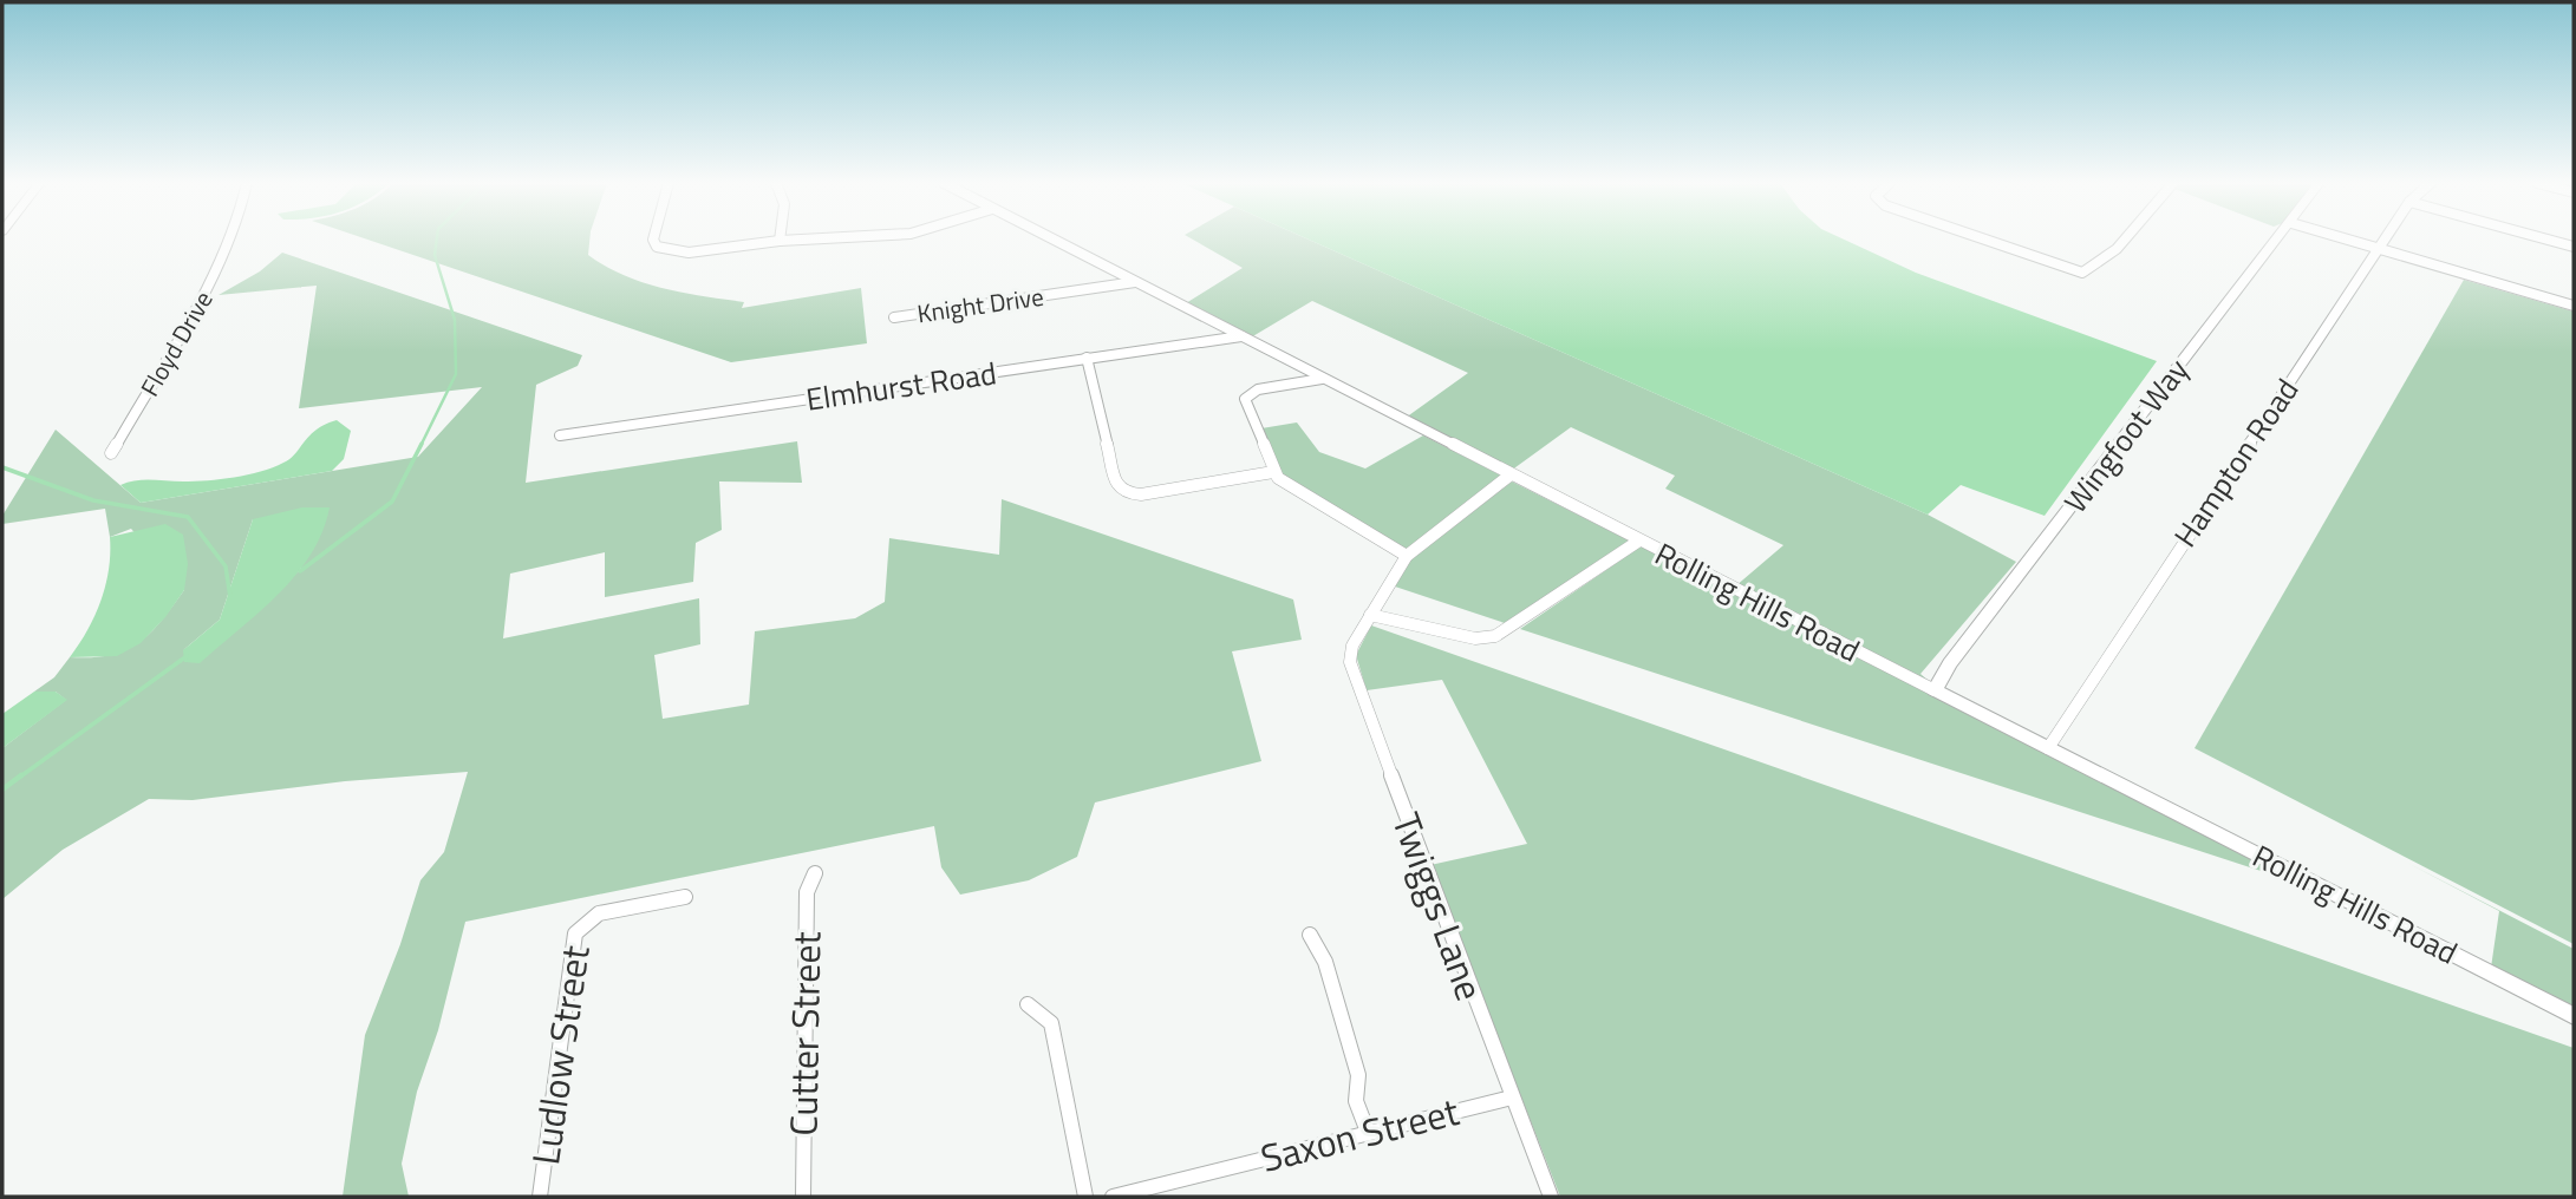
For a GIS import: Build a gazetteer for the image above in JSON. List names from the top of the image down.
{
  "streets": {
    "street": [
      "Knight Drive",
      "Floyd Drive",
      "Elmhurst Road",
      "Wingfoot Way",
      "Hampton Road",
      "Rolling Hills Road",
      "Twiggs Lane",
      "Cutter Street",
      "Ludlow Street",
      "Saxon Street"
    ]
  },
  "crossings": [
    ["Knight Drive", "Rolling Hills Road"],
    ["Elmhurst Road", "Rolling Hills Road"],
    ["Wingfoot Way", "Rolling Hills Road"],
    ["Hampton Road", "Rolling Hills Road"],
    ["Twiggs Lane", "Saxon Street"]
  ]
}
